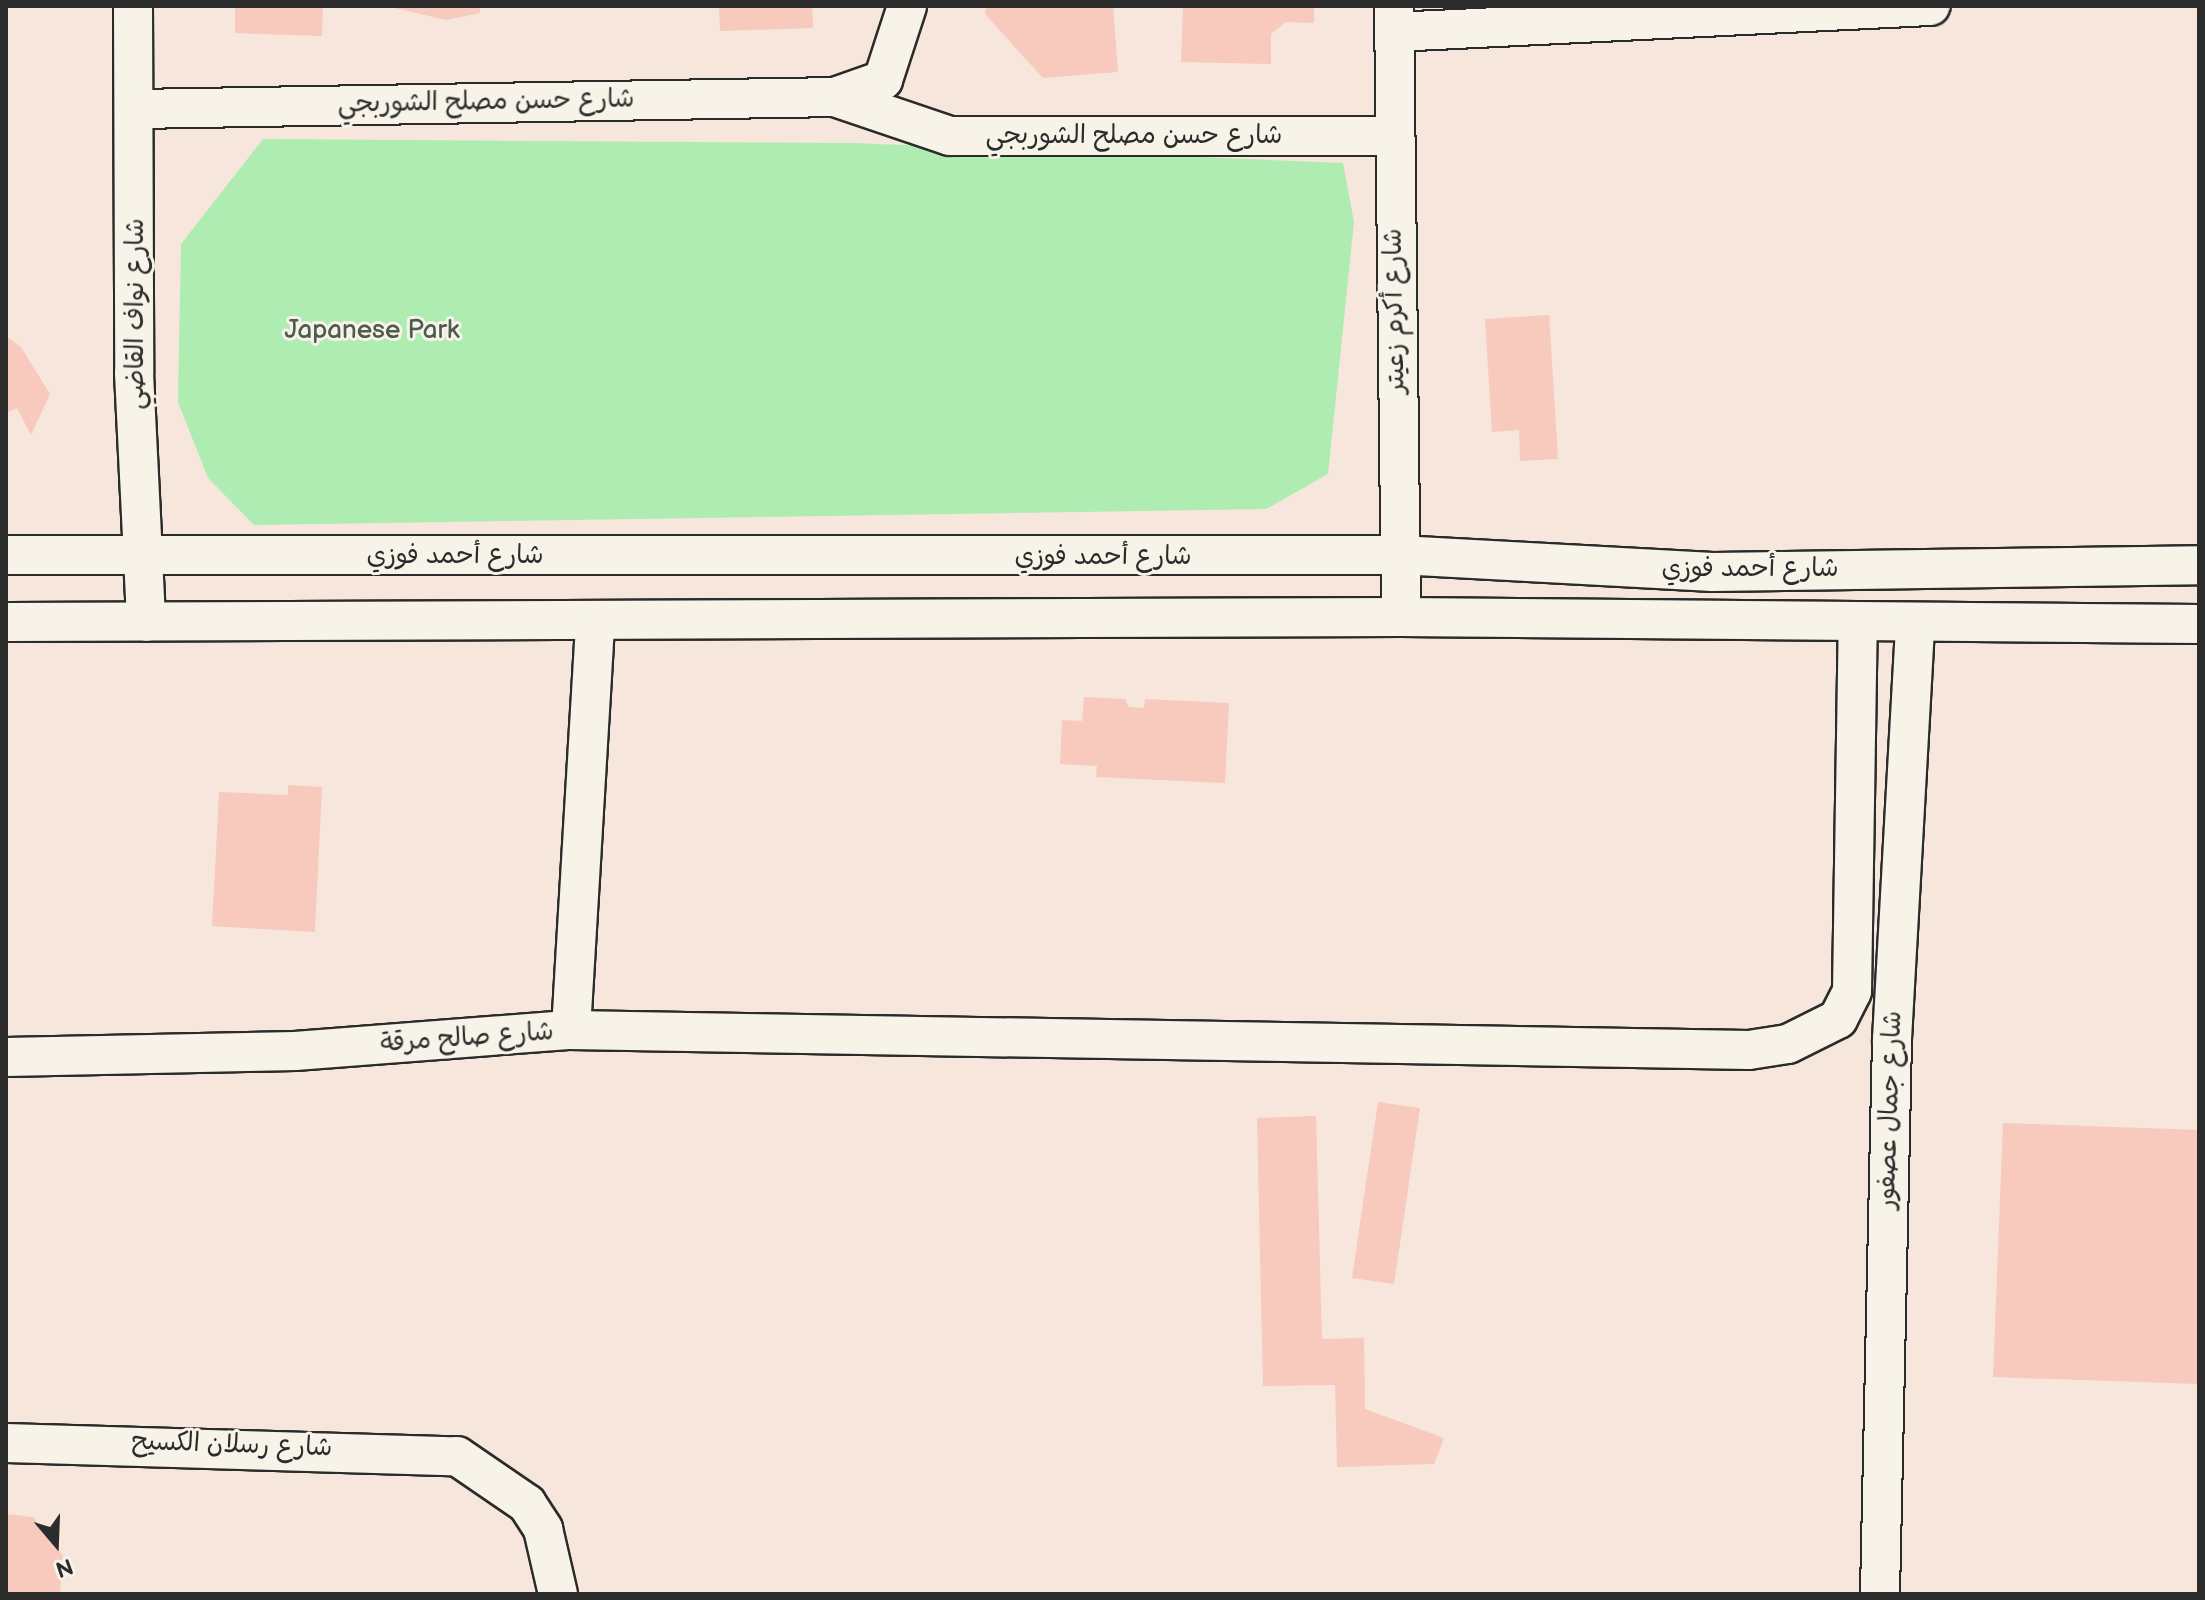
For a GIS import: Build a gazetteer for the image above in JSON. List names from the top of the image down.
{
  "streets": {
    "street": [
      "شارع حسن مصلح الشوربجي",
      "شارع أكرم زعيتر",
      "شارع نواف القاضي",
      "شارع أحمد فوزي",
      "شارع صالح مرقة",
      "شارع جمال عصفور",
      "شارع رسلان الكسيح"
    ]
  },
  "crossings": [
    ["شارع حسن مصلح الشوربجي", "شارع أكرم زعيتر"],
    ["شارع حسن مصلح الشوربجي", "شارع نواف القاضي"],
    ["شارع أكرم زعيتر", "شارع أحمد فوزي"],
    ["شارع نواف القاضي", "شارع أحمد فوزي"],
    ["شارع أحمد فوزي", "شارع صالح مرقة"],
    ["شارع أحمد فوزي", "شارع جمال عصفور"]
  ],
  "parks": ["Japanese Park"],
  "north": "bottom"
}
